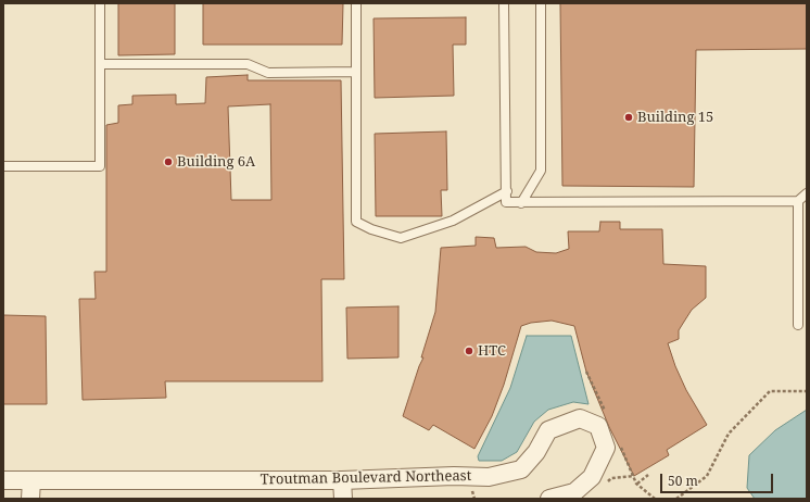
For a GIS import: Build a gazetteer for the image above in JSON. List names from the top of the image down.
{
  "streets": {
    "street": ["Troutman Boulevard Northeast"]
  },
  "places": ["Building 15", "Building 6A", "HTC"],
  "scale_bar": "50 m"
}
